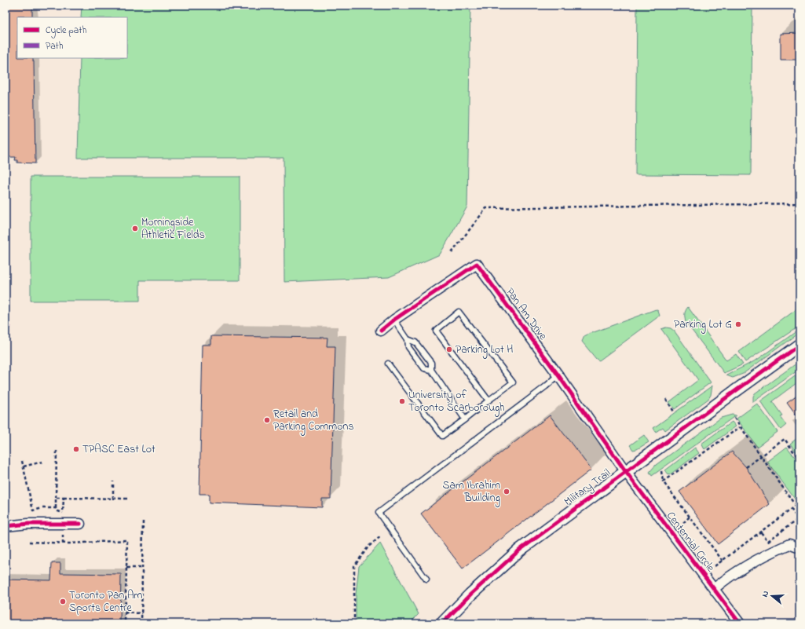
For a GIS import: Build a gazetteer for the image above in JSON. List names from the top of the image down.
{
  "streets": {
    "street": ["Pan Am Drive", "Military Trail", "Centennial Circle"]
  },
  "crossings": [
    ["Pan Am Drive", "Military Trail"],
    ["Pan Am Drive", "Centennial Circle"],
    ["Military Trail", "Centennial Circle"]
  ],
  "places": [
    "Morningside Athletic Fields",
    "Parking Lot G",
    "Parking Lot H",
    "University of Toronto Scarborough",
    "Retail and Parking Commons",
    "TPASC East Lot",
    "Sam Ibrahim Building",
    "Toronto Pan Am Sports Centre"
  ],
  "legend": ["Cycle path", "Path"],
  "north": "left"
}
